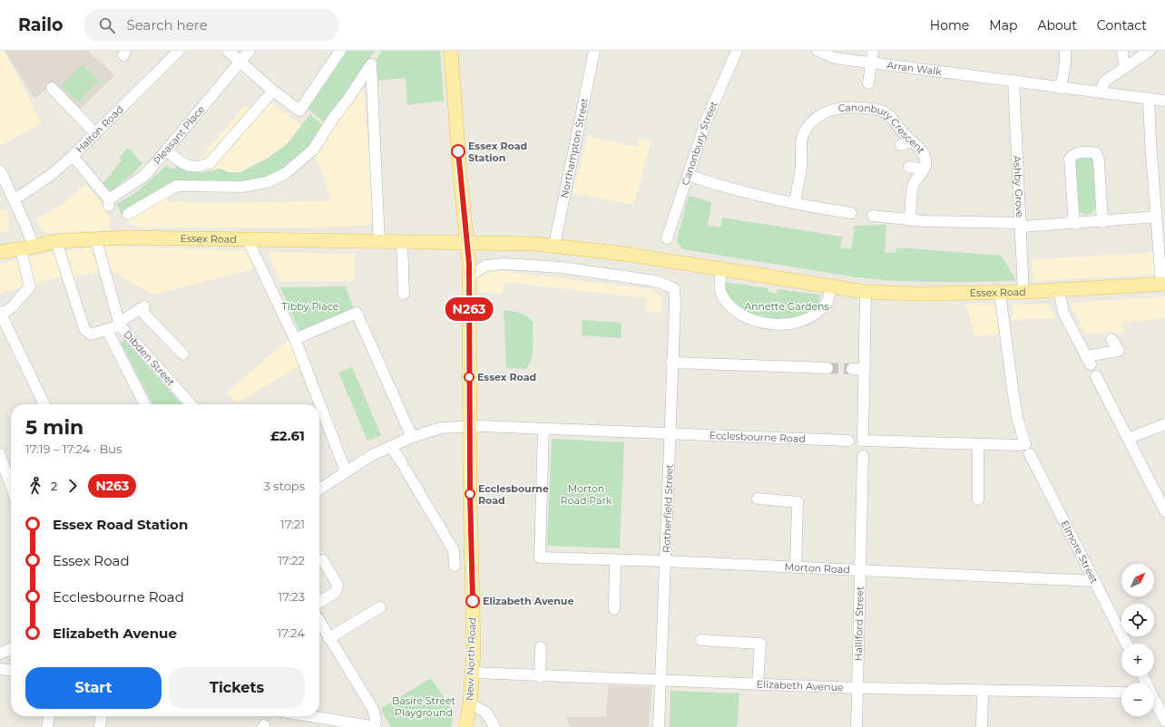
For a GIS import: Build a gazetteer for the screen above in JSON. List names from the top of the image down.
{
  "streets": {
    "main road": ["Essex Road", "New North Road"],
    "street": [
      "Arran Walk",
      "Halton Road",
      "Canonbury Crescent",
      "Pleasant Place",
      "Canonbury Street",
      "Northampton Street",
      "Ashby Grove",
      "Dibden Street",
      "Ecclesbourne Road",
      "Rotherfield Street",
      "Elmore Street",
      "Morton Road",
      "Halliford Street",
      "Elizabeth Avenue"
    ]
  },
  "crossings": [
    ["Arran Walk", "Ashby Grove"],
    ["Halton Road", "Pleasant Place"],
    ["Northampton Street", "Essex Road"],
    ["Ashby Grove", "Essex Road"],
    ["Essex Road", "Dibden Street"],
    ["Essex Road", "Elmore Street"],
    ["Essex Road", "New North Road"],
    ["Ecclesbourne Road", "Rotherfield Street"],
    ["Ecclesbourne Road", "Morton Road"],
    ["Ecclesbourne Road", "New North Road"],
    ["Rotherfield Street", "Morton Road"],
    ["Rotherfield Street", "New North Road"],
    ["Rotherfield Street", "Elizabeth Avenue"],
    ["Elmore Street", "Morton Road"],
    ["Morton Road", "Halliford Street"],
    ["Halliford Street", "Elizabeth Avenue"],
    ["New North Road", "Elizabeth Avenue"]
  ],
  "parks": [
    "Tibby Place",
    "Annette Gardens",
    "Morton Road Park",
    "Basire Street Playground"
  ],
  "places": [
    "Essex Road Station",
    "Essex Road",
    "Ecclesbourne Road",
    "Elizabeth Avenue"
  ],
  "lines": ["bus line N263"],
  "north": "top right",
  "page": {
    "header": "Railo",
    "search": "Search here",
    "nav": [
      "Home",
      "Map",
      "About",
      "Contact"
    ],
    "on_map": "N263",
    "heading": ["5 min", "17:19 – 17:24 · Bus", "£2.61"],
    "legs": ["2", "N263", "3 stops"],
    "list": [
      {
        "name": "Essex Road Station",
        "value": "17:21"
      },
      {
        "name": "Essex Road",
        "value": "17:22"
      },
      {
        "name": "Ecclesbourne Road",
        "value": "17:23"
      },
      {
        "name": "Elizabeth Avenue",
        "value": "17:24"
      }
    ],
    "map_buttons": ["+", "−"],
    "buttons": ["Start", "Tickets"]
  }
}
